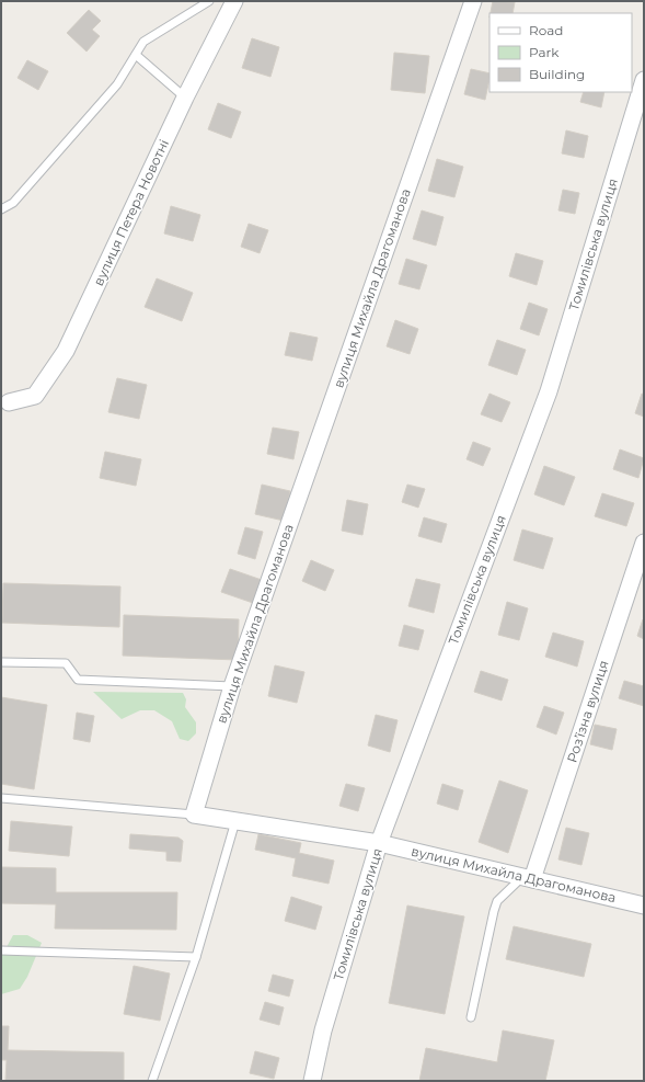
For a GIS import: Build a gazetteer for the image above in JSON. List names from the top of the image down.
{
  "streets": {
    "street": [
      "вулиця Петера Новотні",
      "Томилівська вулиця",
      "вулиця Михайла Драгоманова",
      "Розʼїзна вулиця"
    ]
  },
  "crossings": [
    ["Томилівська вулиця", "вулиця Михайла Драгоманова"],
    ["вулиця Михайла Драгоманова", "Розʼїзна вулиця"]
  ],
  "legend": ["Road", "Park", "Building"]
}
